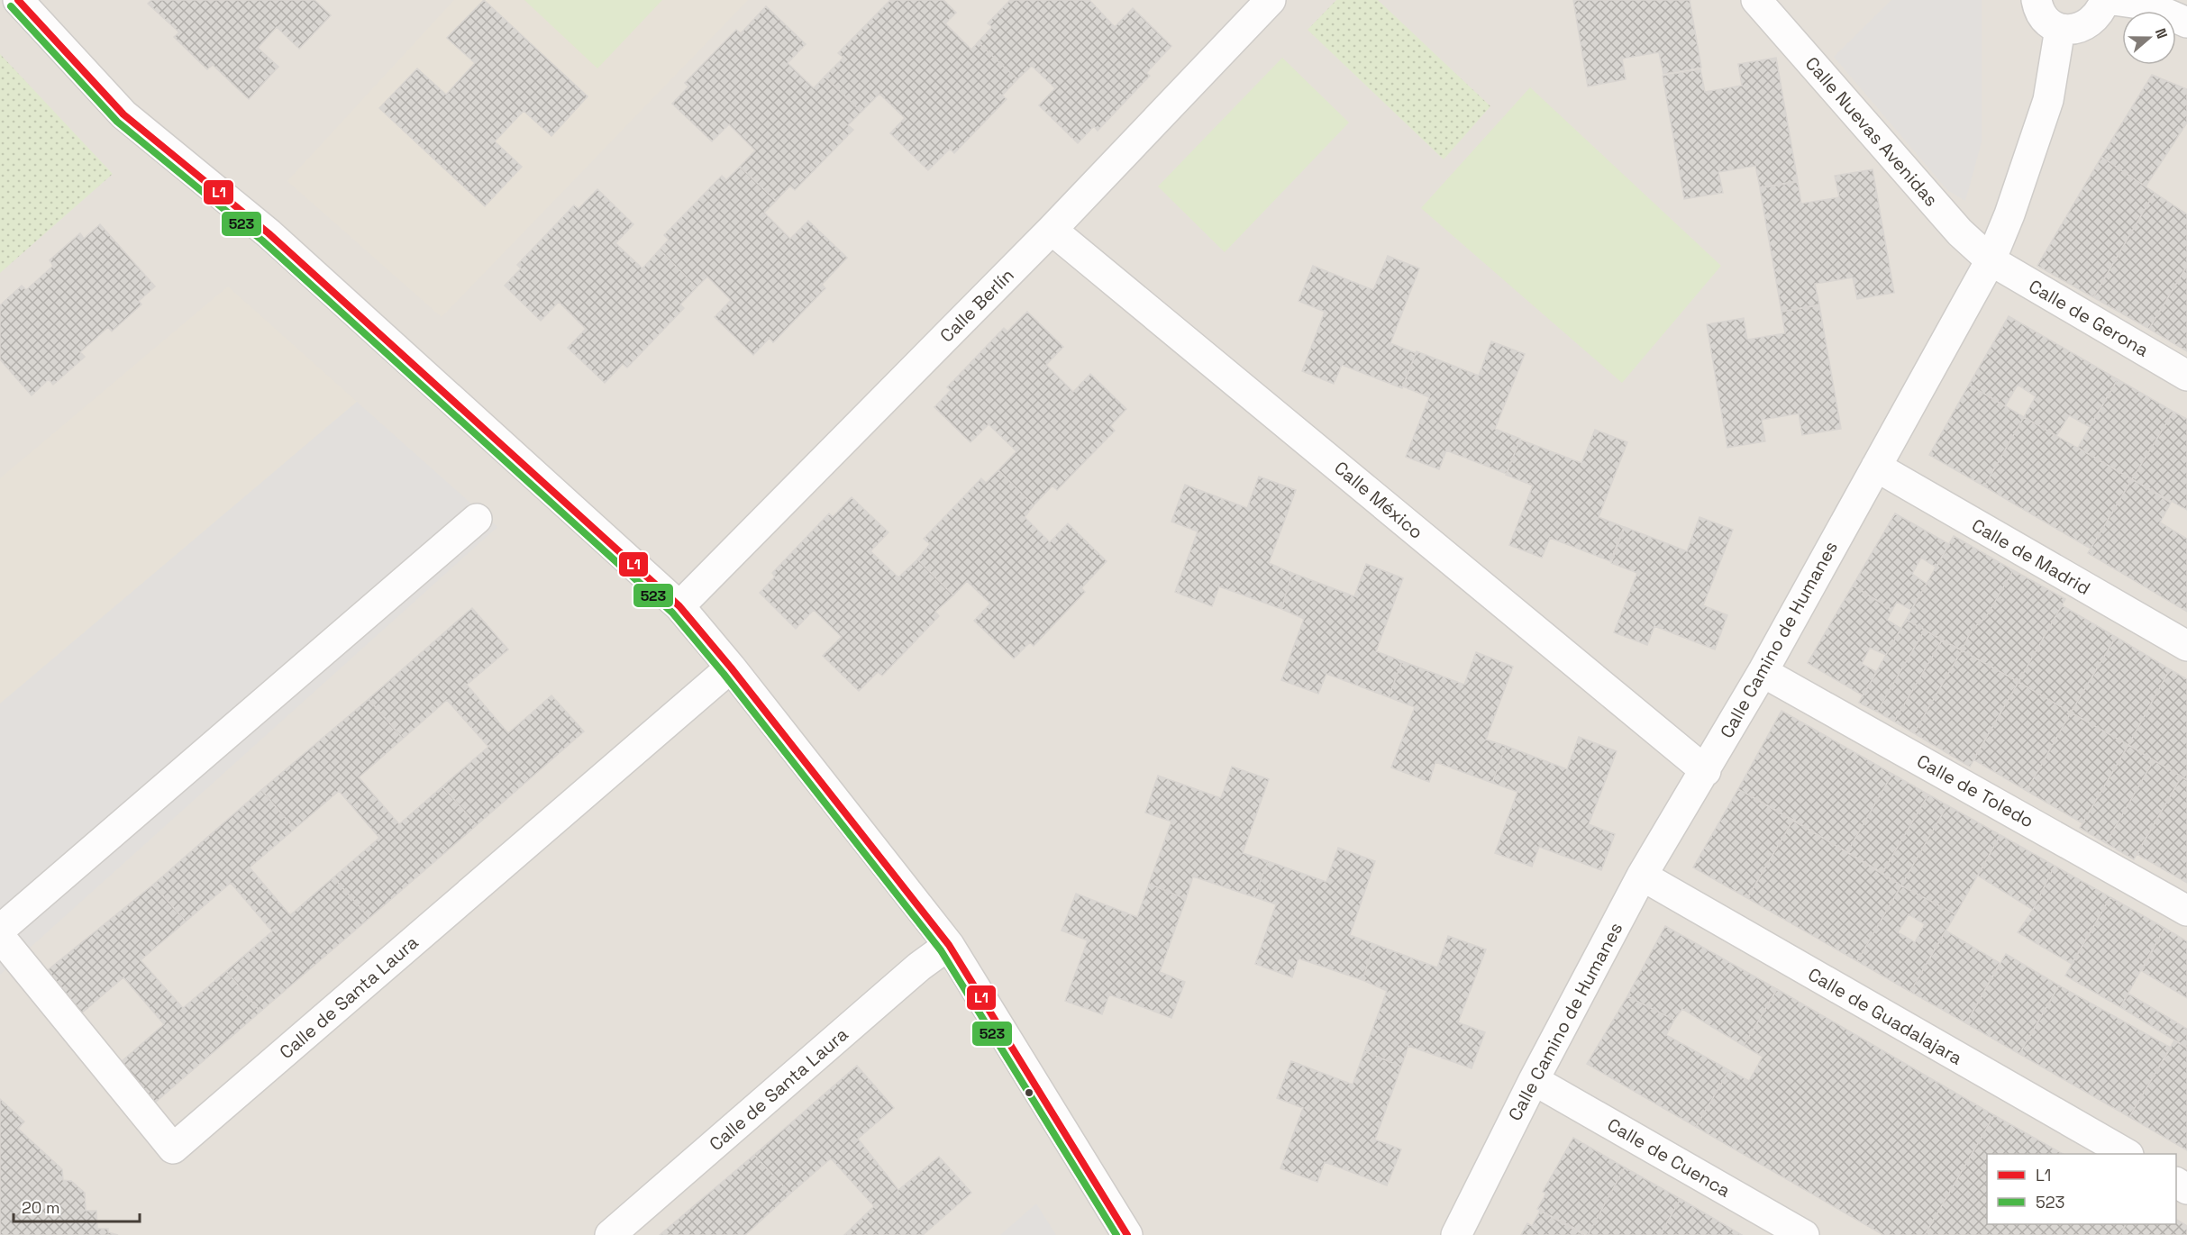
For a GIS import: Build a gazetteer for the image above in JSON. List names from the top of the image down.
{
  "streets": {
    "street": [
      "Calle Nuevas Avenidas",
      "Calle Berlín",
      "Calle de Gerona",
      "Calle México",
      "Calle de Madrid",
      "Calle Camino de Humanes",
      "Calle de Toledo",
      "Calle de Santa Laura",
      "Calle de Guadalajara",
      "Calle de Cuenca"
    ]
  },
  "crossings": [
    ["Calle Nuevas Avenidas", "Calle de Gerona"],
    ["Calle Nuevas Avenidas", "Calle Camino de Humanes"],
    ["Calle Berlín", "Calle México"],
    ["Calle de Gerona", "Calle Camino de Humanes"],
    ["Calle México", "Calle Camino de Humanes"],
    ["Calle de Madrid", "Calle Camino de Humanes"],
    ["Calle Camino de Humanes", "Calle de Toledo"],
    ["Calle Camino de Humanes", "Calle de Guadalajara"],
    ["Calle Camino de Humanes", "Calle de Cuenca"]
  ],
  "lines": ["transit line L1", "transit line 523"],
  "legend": ["L1", "523"],
  "scale_bar": "20 m",
  "north": "right"
}
